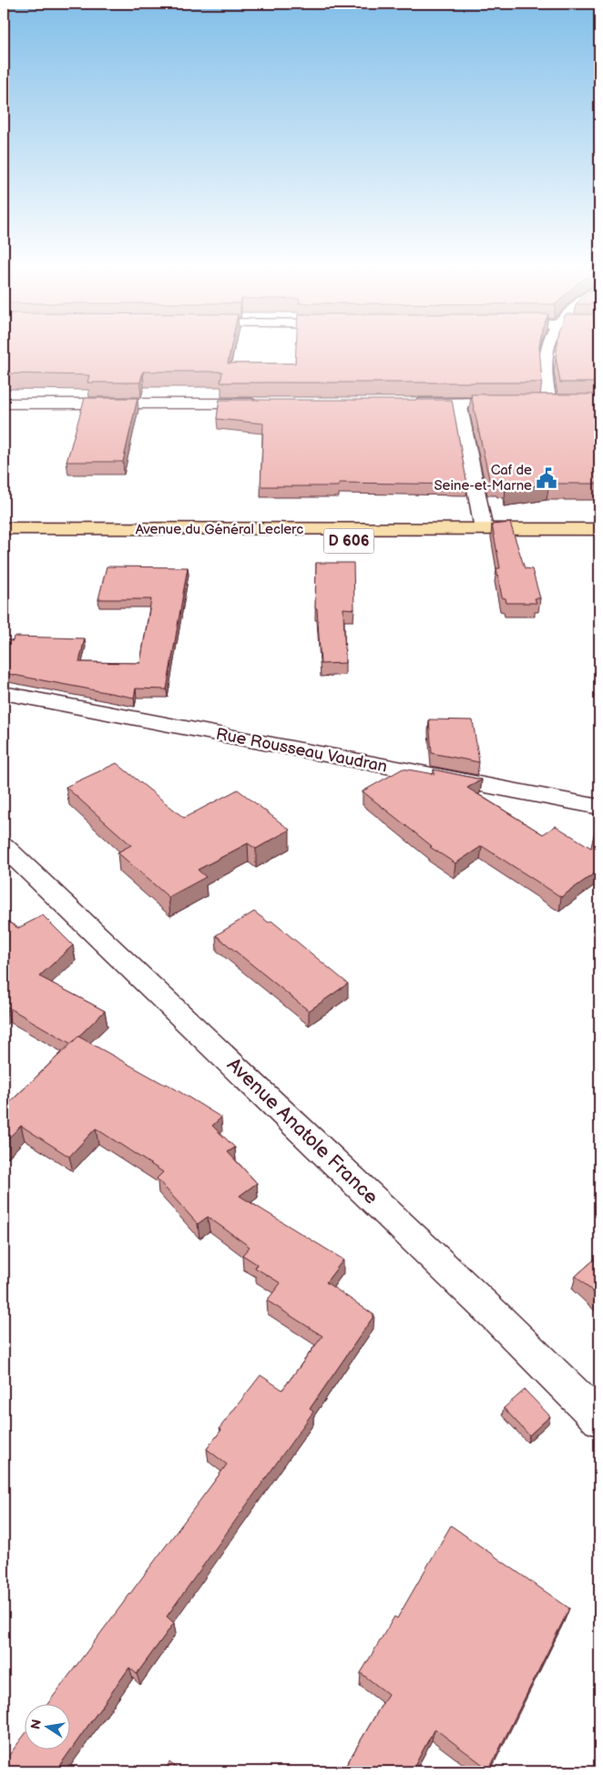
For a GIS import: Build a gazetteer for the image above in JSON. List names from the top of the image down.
{
  "streets": {
    "main road": ["Avenue du Général Leclerc", "D 606"],
    "street": ["Rue Rousseau Vaudran", "Avenue Anatole France"]
  },
  "places": {
    "public building": ["Caf de Seine-et-Marne"]
  },
  "north": "left"
}
